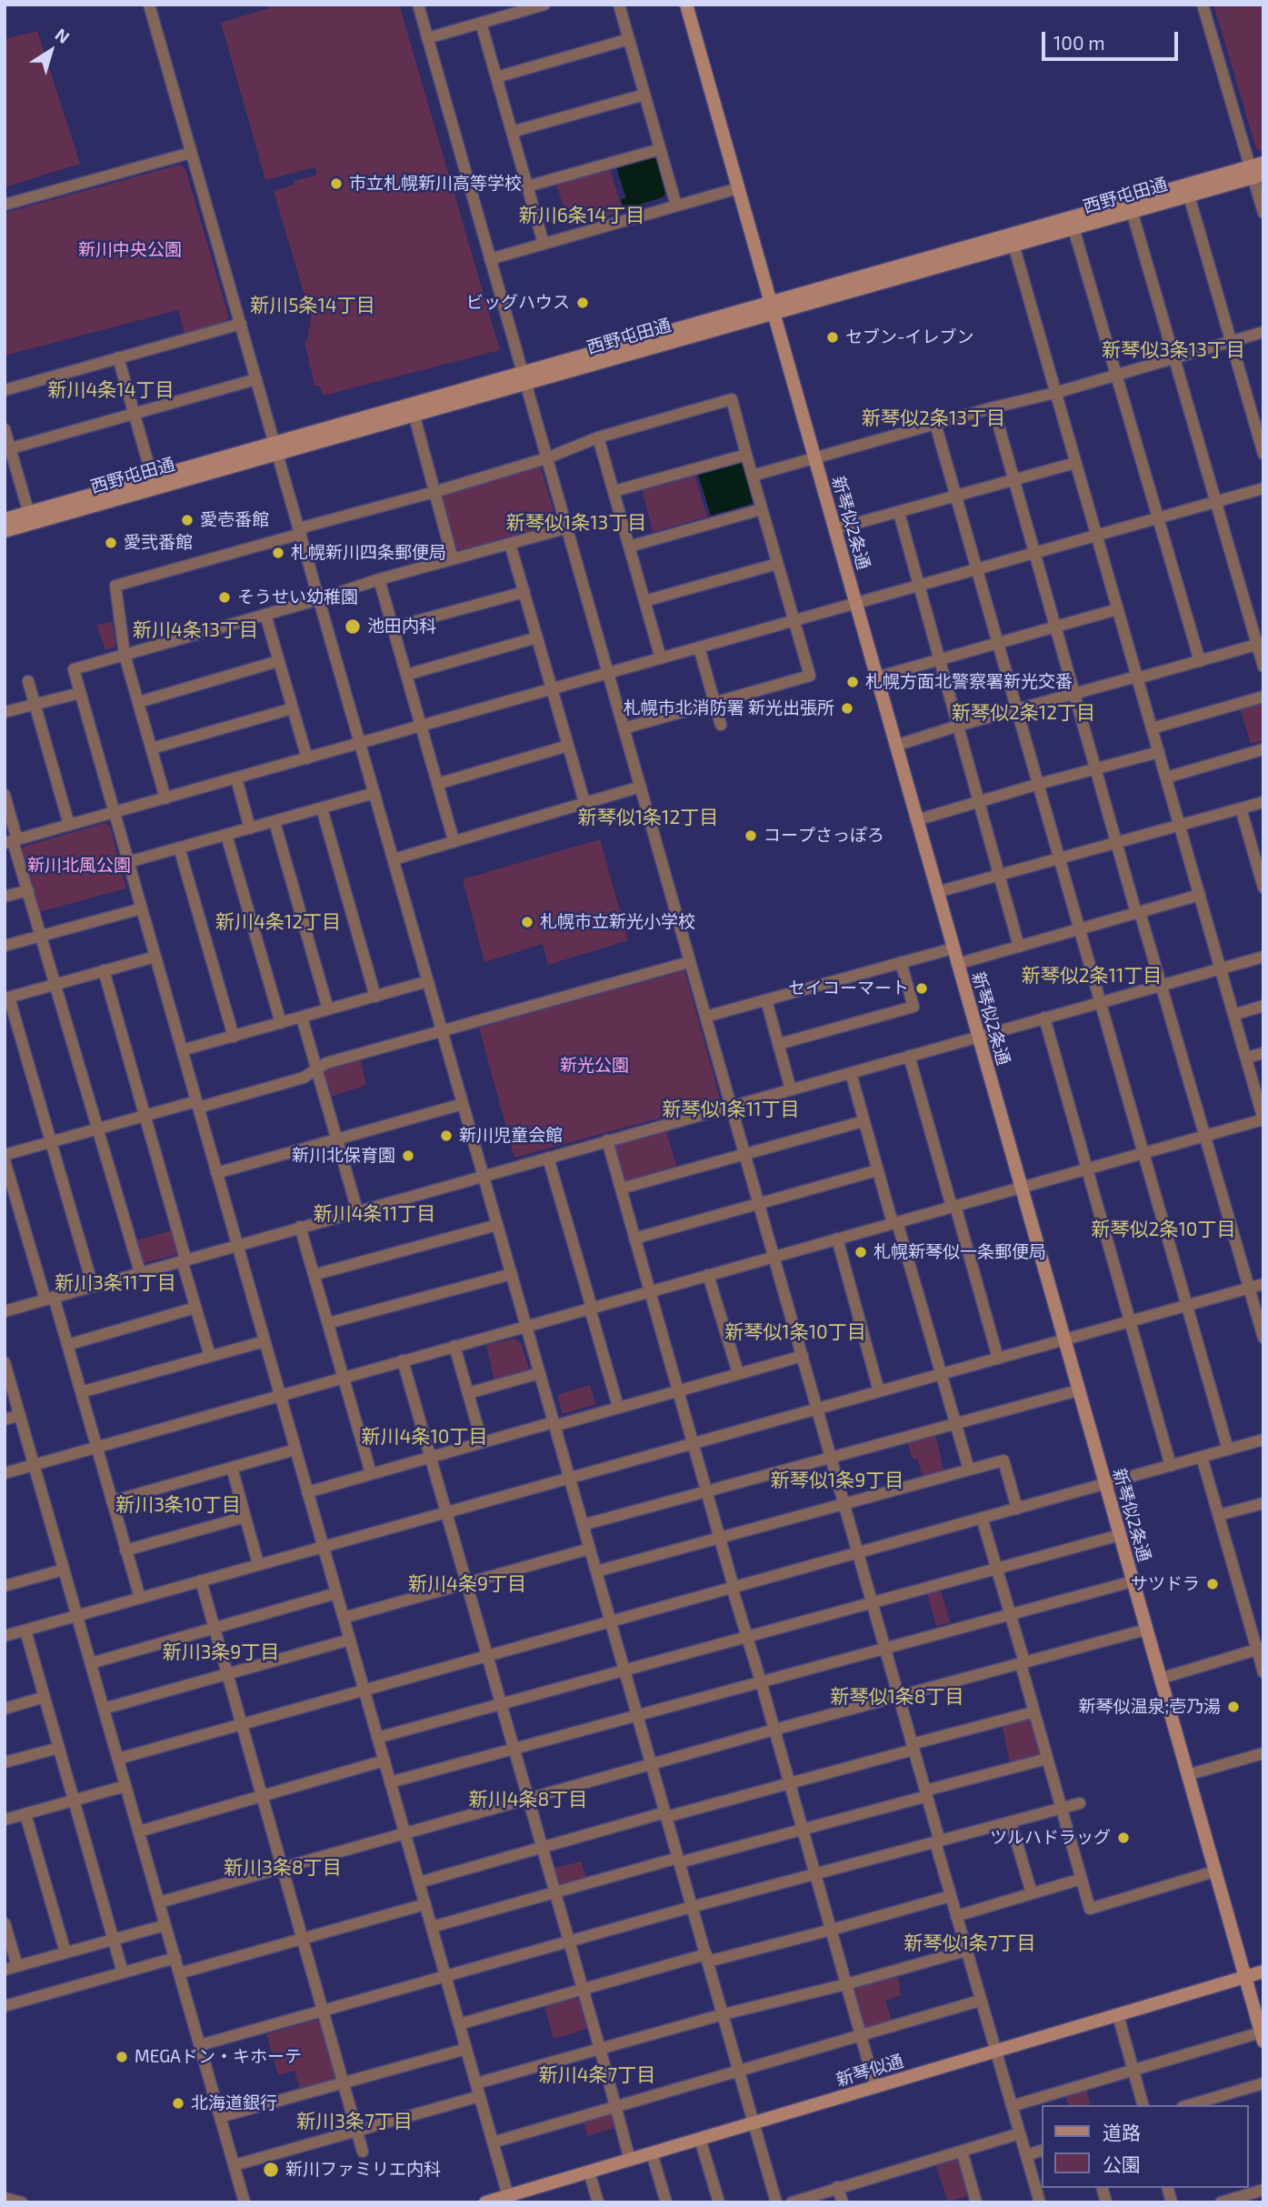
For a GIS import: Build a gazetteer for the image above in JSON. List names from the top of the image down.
{
  "streets": {
    "street": ["西野屯田通", "新琴似2条通", "新琴似通"]
  },
  "crossings": [
    ["西野屯田通", "新琴似2条通"],
    ["新琴似2条通", "新琴似通"]
  ],
  "districts": [
    "新川6条14丁目",
    "新川5条14丁目",
    "新琴似3条13丁目",
    "新川4条14丁目",
    "新琴似2条13丁目",
    "新琴似1条13丁目",
    "新川4条13丁目",
    "新琴似2条12丁目",
    "新琴似1条12丁目",
    "新川4条12丁目",
    "新琴似2条11丁目",
    "新琴似1条11丁目",
    "新川4条11丁目",
    "新琴似2条10丁目",
    "新川3条11丁目",
    "新琴似1条10丁目",
    "新川4条10丁目",
    "新琴似1条9丁目",
    "新川3条10丁目",
    "新川4条9丁目",
    "新川3条9丁目",
    "新琴似1条8丁目",
    "新川4条8丁目",
    "新川3条8丁目",
    "新琴似1条7丁目",
    "新川4条7丁目",
    "新川3条7丁目"
  ],
  "parks": ["新川中央公園", "新川北風公園", "新光公園"],
  "places": [
    "市立札幌新川高等学校",
    "ビッグハウス",
    "セブン-イレブン",
    "愛壱番館",
    "愛弐番館",
    "札幌新川四条郵便局",
    "そうせい幼稚園",
    "池田内科",
    "札幌方面北警察署新光交番",
    "札幌市北消防署 新光出張所",
    "コープさっぽろ",
    "札幌市立新光小学校",
    "セイコーマート",
    "新川児童会館",
    "新川北保育園",
    "札幌新琴似一条郵便局",
    "サツドラ",
    "新琴似温泉;壱乃湯",
    "ツルハドラッグ",
    "MEGAドン・キホーテ",
    "北海道銀行",
    "新川ファミリエ内科"
  ],
  "legend": ["道路", "公園"],
  "scale_bar": "100 m",
  "north": "top right"
}
